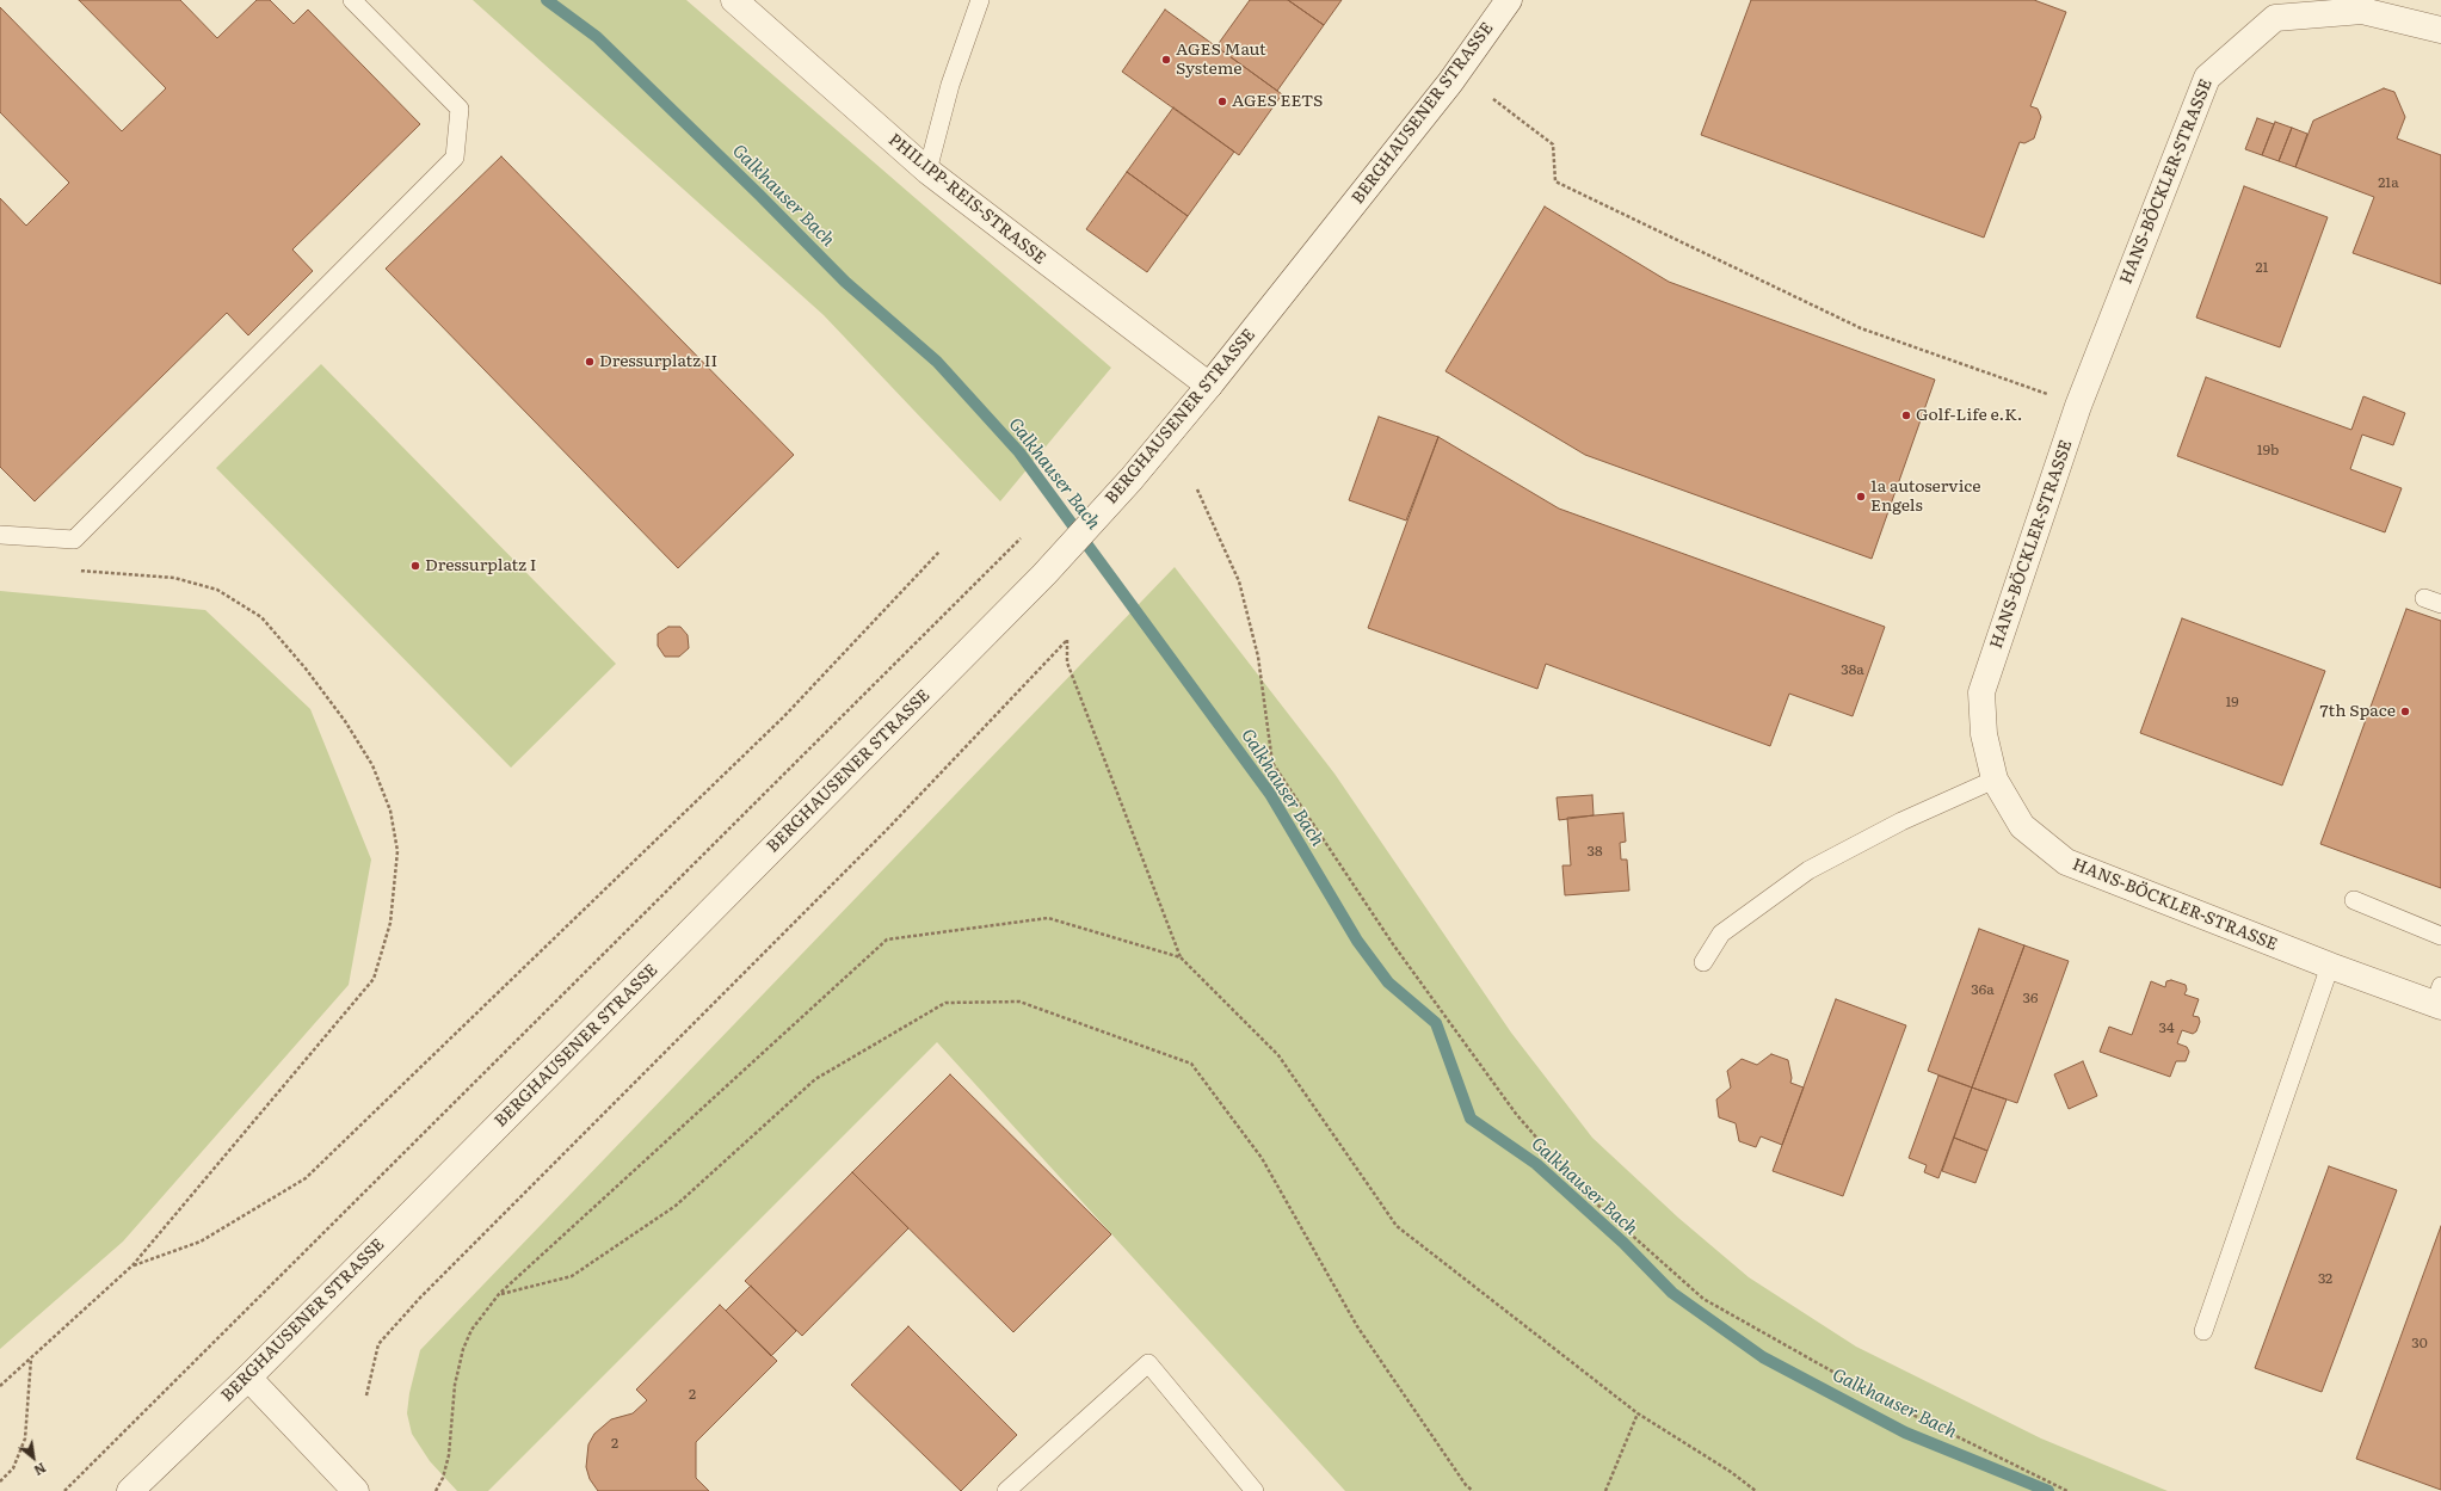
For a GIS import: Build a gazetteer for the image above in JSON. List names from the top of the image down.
{
  "streets": {
    "street": ["BERGHAUSENER STRASSE", "HANS-BÖCKLER-STRASSE", "PHILIPP-REIS-STRASSE"]
  },
  "crossings": [
    ["BERGHAUSENER STRASSE", "PHILIPP-REIS-STRASSE"]
  ],
  "water": ["Galkhauser Bach"],
  "places": [
    "AGES Maut Systeme",
    "AGES EETS",
    "Dressurplatz II",
    "Golf-Life e.K.",
    "1a autoservice Engels",
    "Dressurplatz I",
    "7th Space"
  ],
  "house_numbers": [
    "21a",
    "21",
    "19b",
    "38a",
    "19",
    "38",
    "36a",
    "36",
    "34",
    "32",
    "30",
    "2",
    "2"
  ],
  "north": "bottom right"
}
